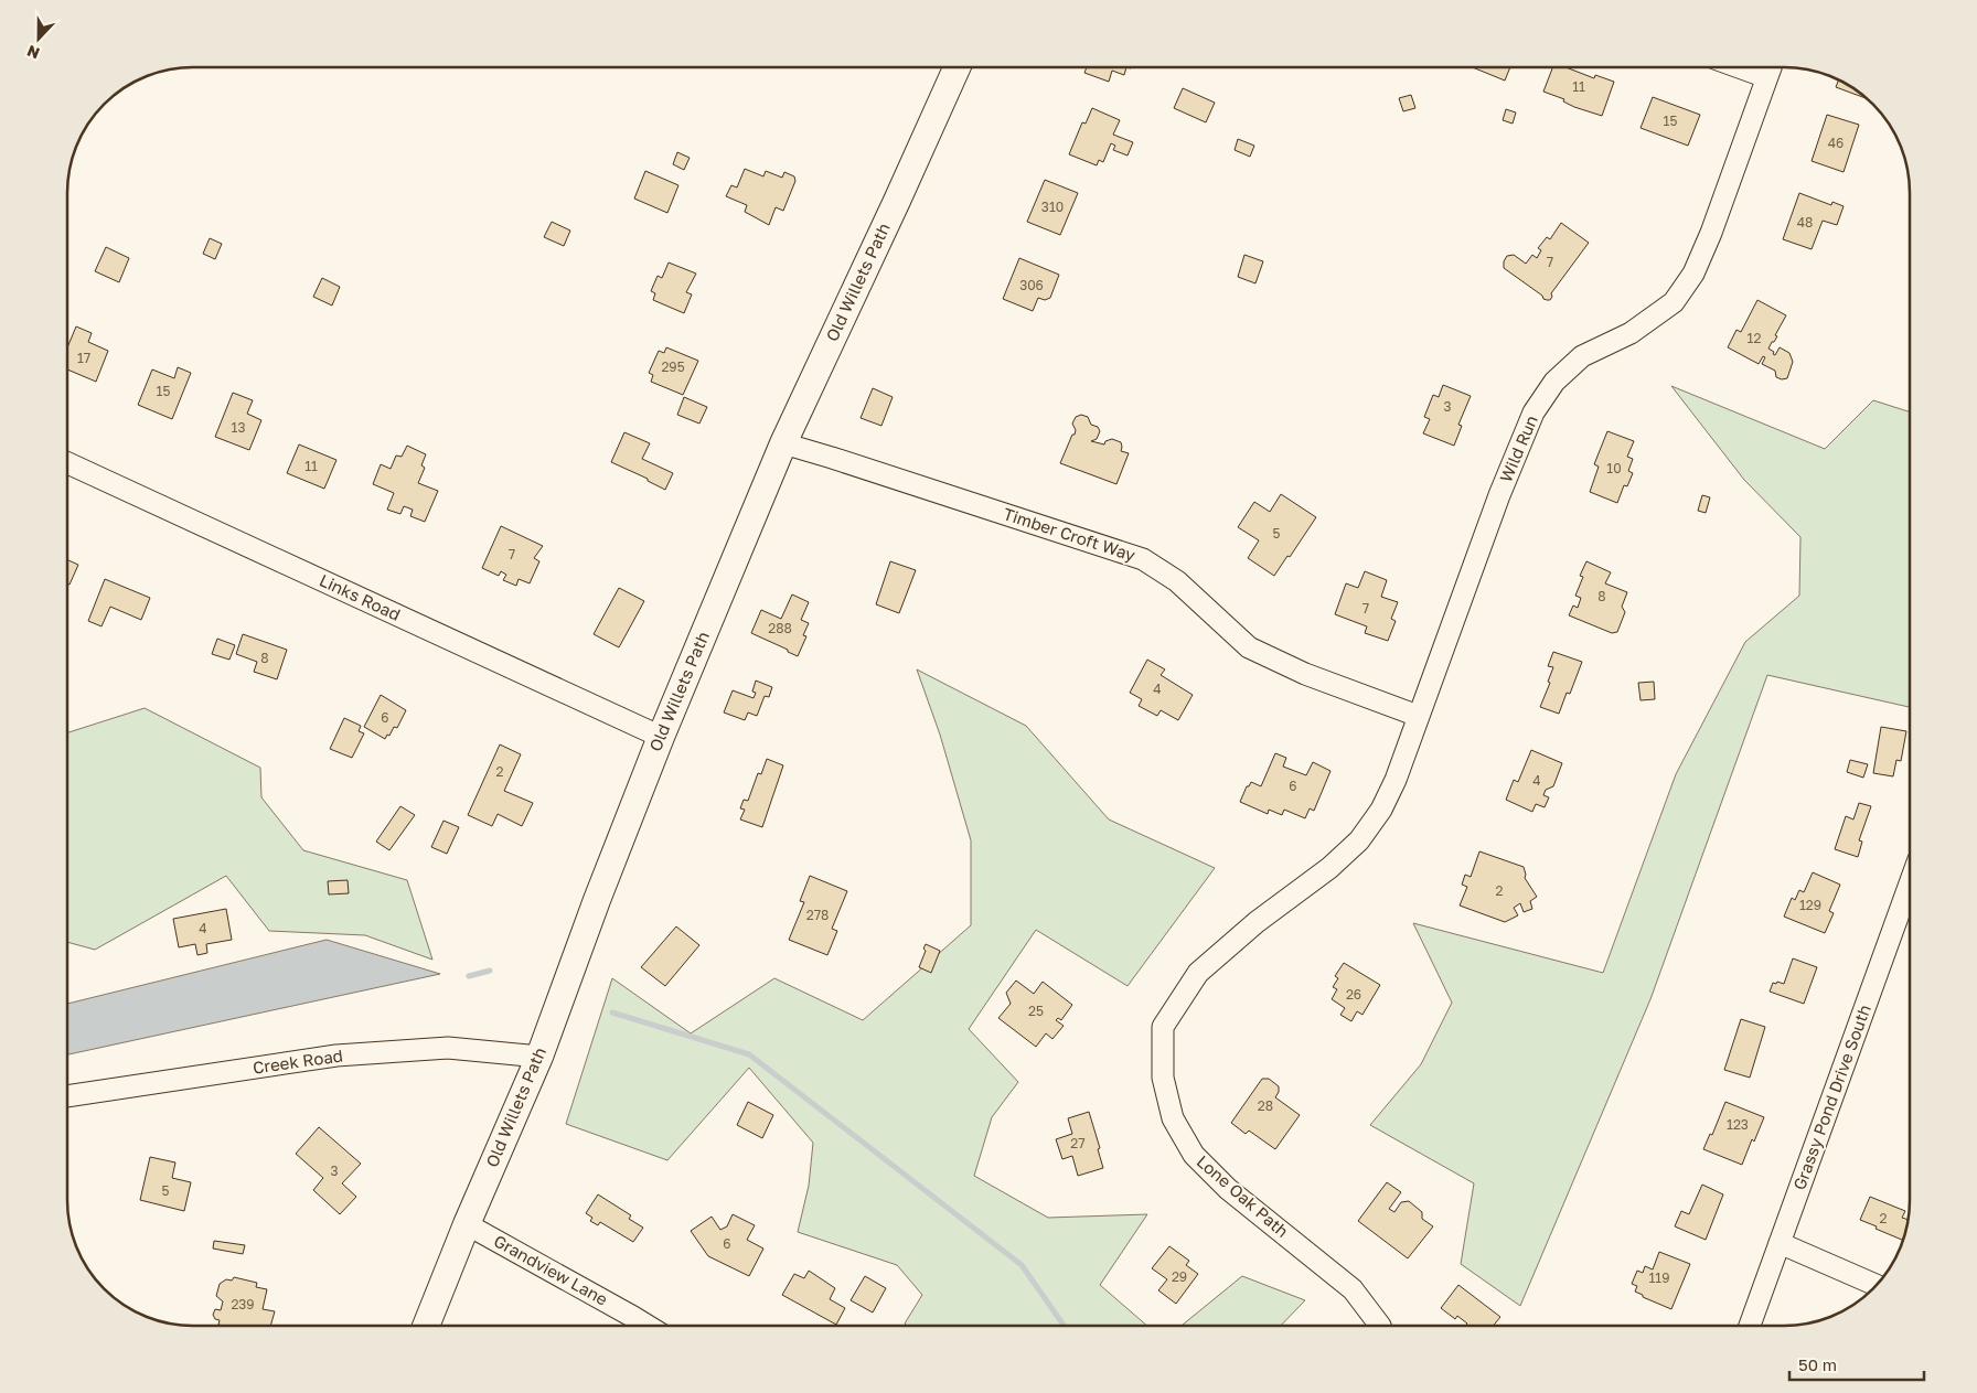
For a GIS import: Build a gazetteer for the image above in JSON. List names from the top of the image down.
{
  "streets": {
    "main road": ["Old Willets Path"],
    "street": [
      "Wild Run",
      "Timber Croft Way",
      "Links Road",
      "Creek Road",
      "Grassy Pond Drive South",
      "Lone Oak Path",
      "Grandview Lane"
    ]
  },
  "crossings": [
    ["Old Willets Path", "Timber Croft Way"],
    ["Old Willets Path", "Links Road"],
    ["Old Willets Path", "Creek Road"],
    ["Old Willets Path", "Grandview Lane"],
    ["Wild Run", "Timber Croft Way"],
    ["Wild Run", "Lone Oak Path"]
  ],
  "house_numbers": [
    "11",
    "15",
    "46",
    "310",
    "48",
    "7",
    "306",
    "12",
    "17",
    "295",
    "15",
    "3",
    "13",
    "11",
    "10",
    "5",
    "7",
    "8",
    "7",
    "288",
    "8",
    "4",
    "6",
    "2",
    "4",
    "6",
    "2",
    "129",
    "278",
    "4",
    "26",
    "25",
    "28",
    "123",
    "27",
    "3",
    "5",
    "2",
    "6",
    "29",
    "119",
    "239"
  ],
  "scale_bar": "50 m",
  "north": "bottom"
}
